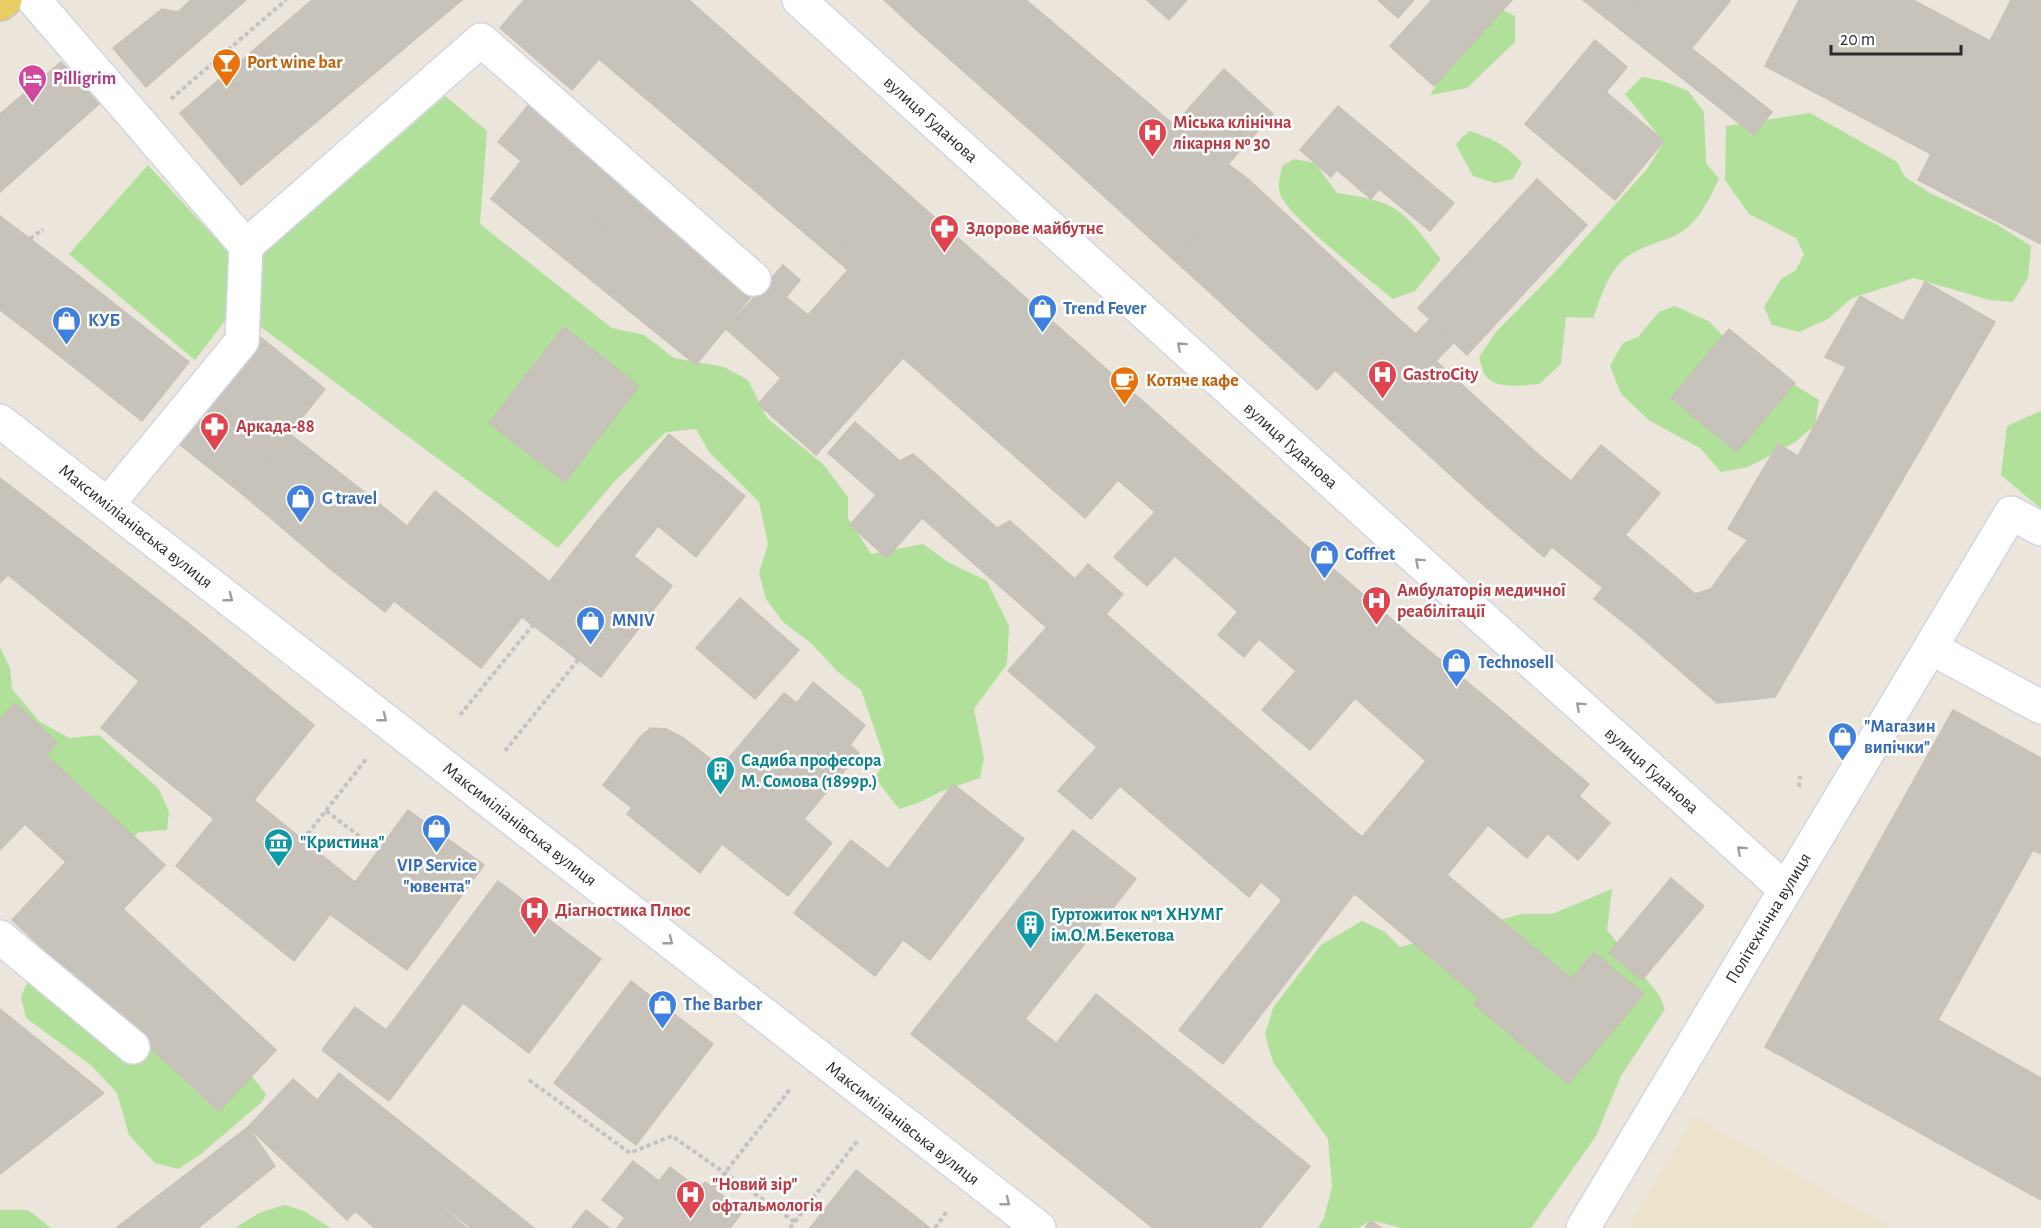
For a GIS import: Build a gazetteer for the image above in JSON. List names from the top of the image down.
{
  "streets": {
    "street": ["вулиця Гуданова", "Максиміліанівська вулиця", "Політехнічна вулиця"]
  },
  "crossings": [
    ["вулиця Гуданова", "Політехнічна вулиця"]
  ],
  "one_way": ["вулиця Гуданова", "Максиміліанівська вулиця"],
  "places": {
    "bar": ["Port wine bar"],
    "hotel": ["Pilligrim"],
    "hospital": [
      "Міська клінічна лікарня № 30",
      "GastroCity",
      "Амбулаторія медичної реабілітації",
      "Діагностика Плюс",
      "\"Новий зір\" офтальмологія"
    ],
    "pharmacy": ["Здорове майбутнє", "Аркада-88"],
    "shop": [
      "Trend Fever",
      "КУБ",
      "G travel",
      "Coffret",
      "MNIV",
      "Technosell",
      "\"Магазин випічки\"",
      "VIP Service \"ювента\"",
      "The Barber"
    ],
    "cafe": ["Котяче кафе"],
    "building": ["Садиба професора М. Сомова (1899р.)", "Гуртожиток №1 ХНУМГ ім.О.М.Бекетова"],
    "museum": ["\"Кристина\""]
  },
  "scale_bar": "20 m"
}
